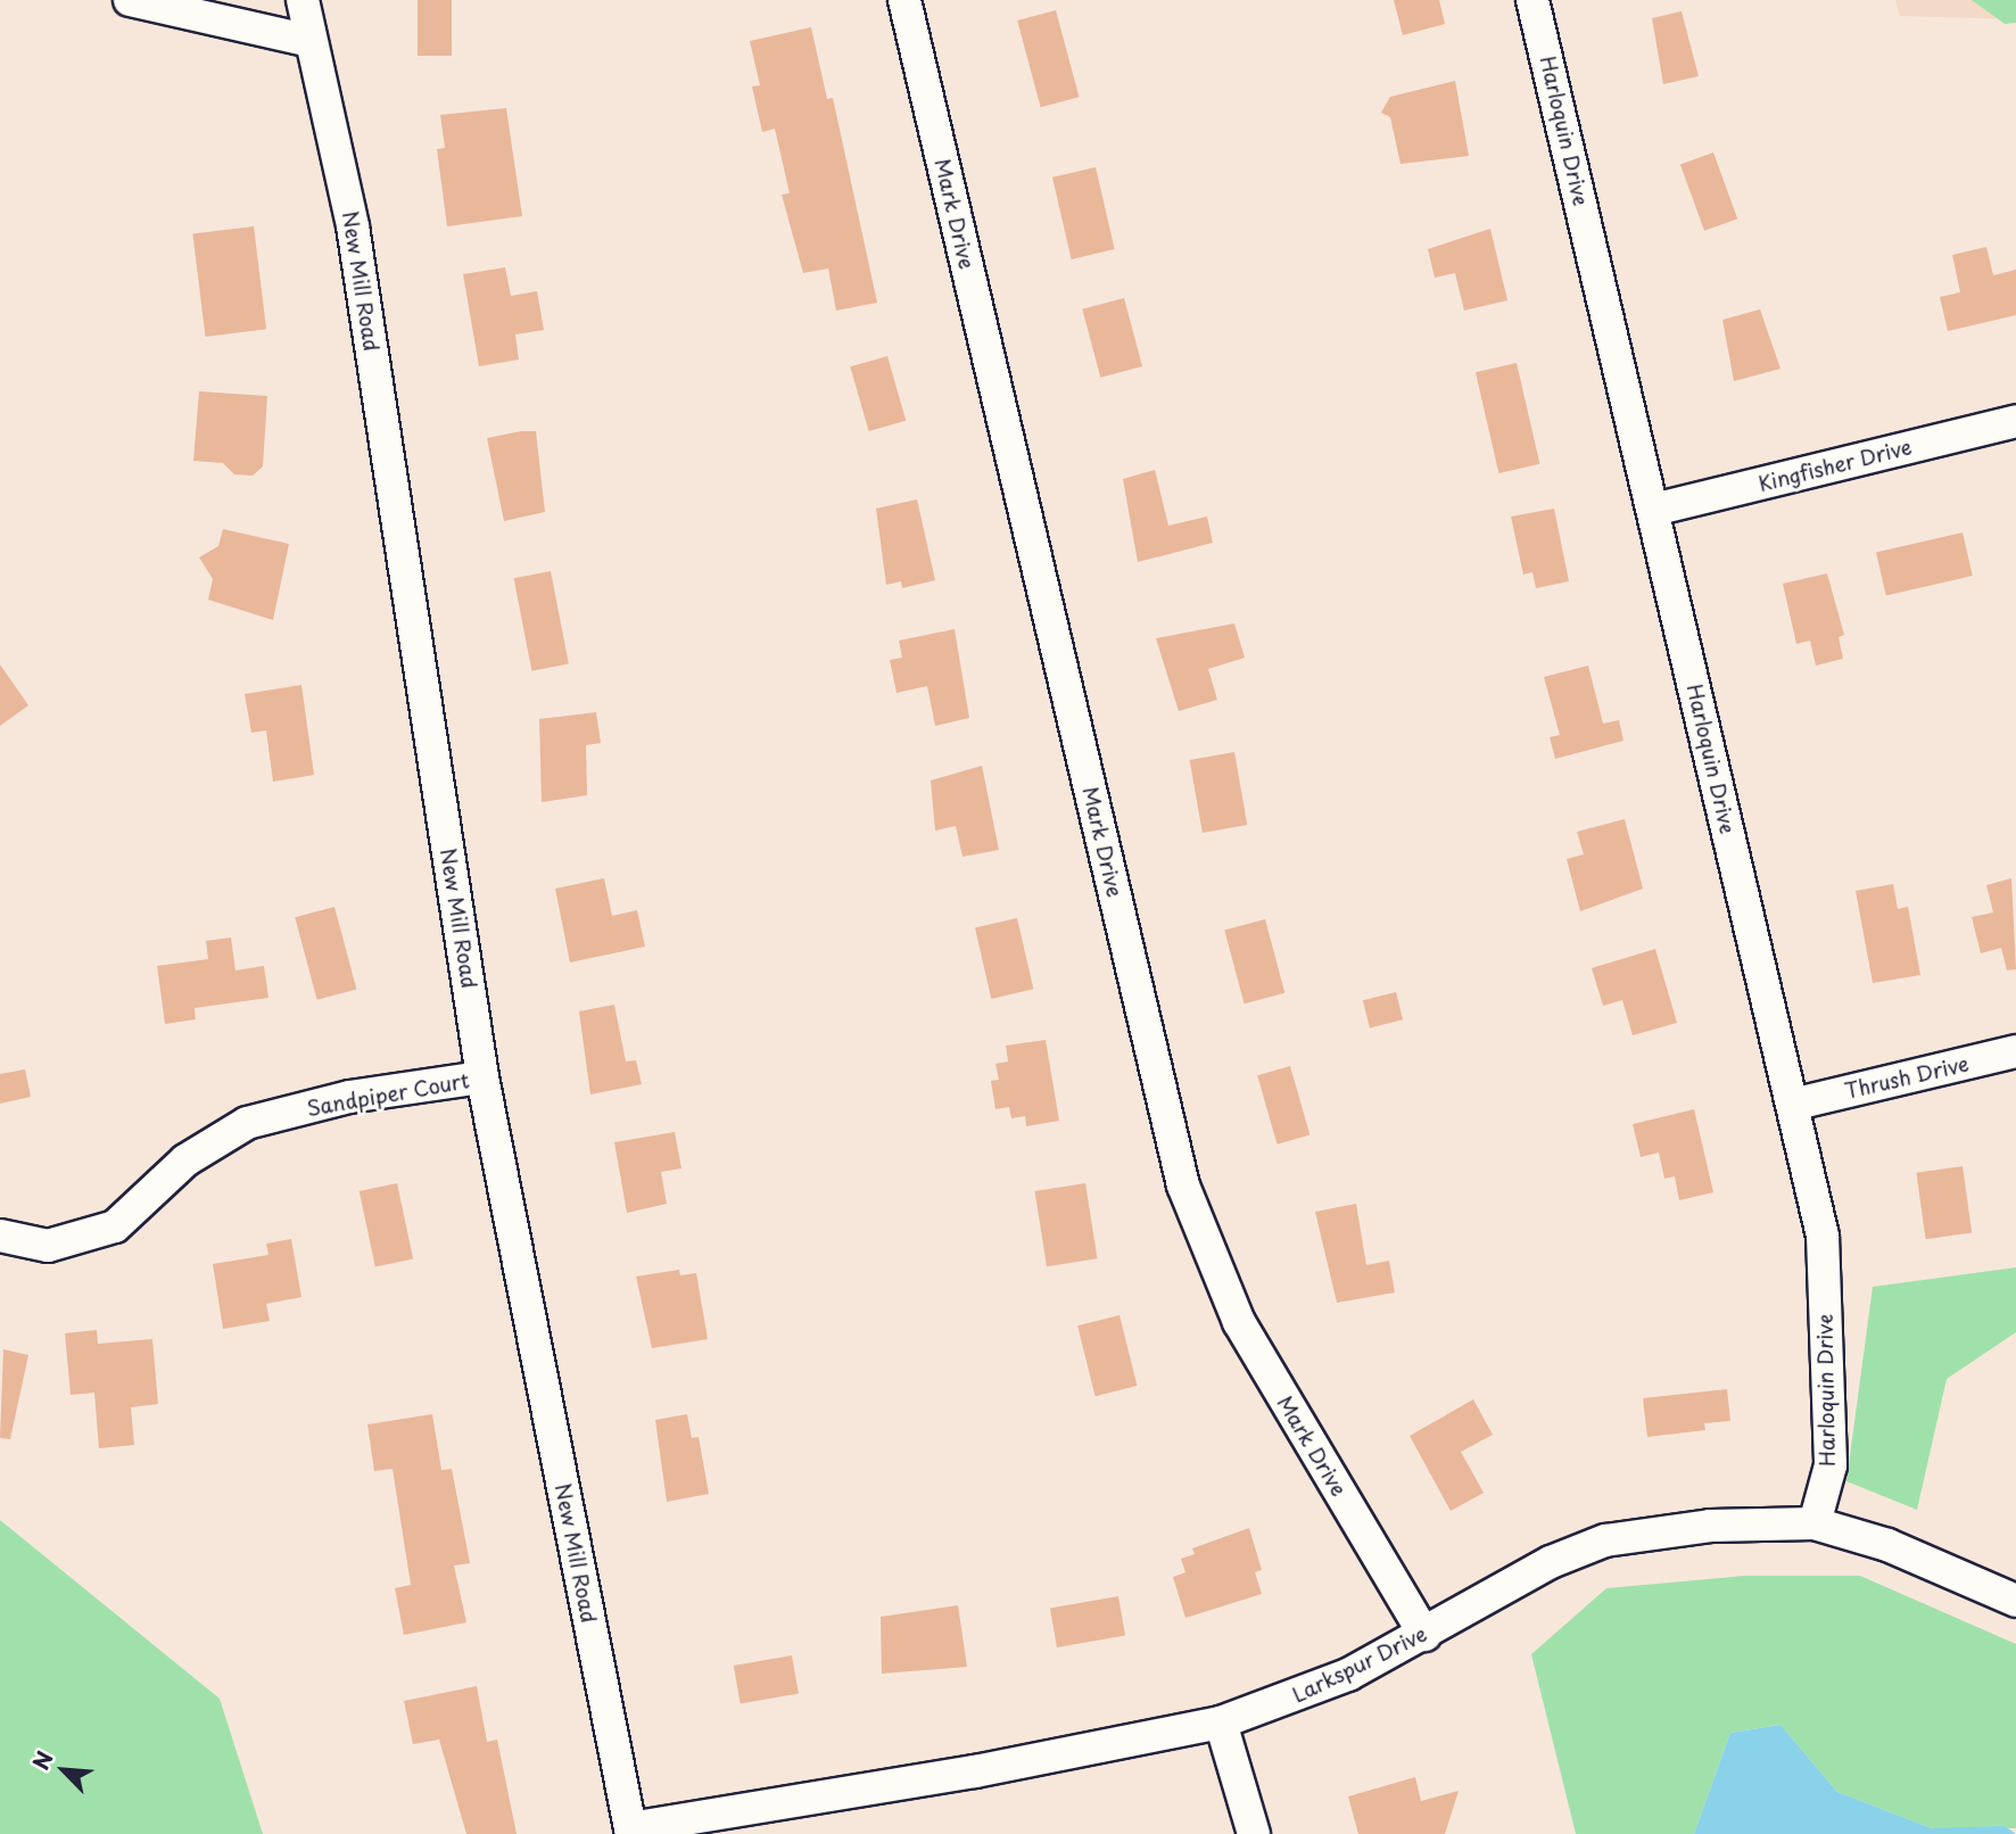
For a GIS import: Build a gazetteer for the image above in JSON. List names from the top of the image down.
{
  "streets": {
    "street": [
      "Harloquin Drive",
      "Mark Drive",
      "New Mill Road",
      "Kingfisher Drive",
      "Thrush Drive",
      "Sandpiper Court",
      "Larkspur Drive"
    ]
  },
  "crossings": [
    ["Harloquin Drive", "Kingfisher Drive"],
    ["Harloquin Drive", "Thrush Drive"],
    ["Harloquin Drive", "Larkspur Drive"],
    ["Mark Drive", "Larkspur Drive"],
    ["New Mill Road", "Sandpiper Court"],
    ["New Mill Road", "Larkspur Drive"]
  ],
  "north": "top left"
}
